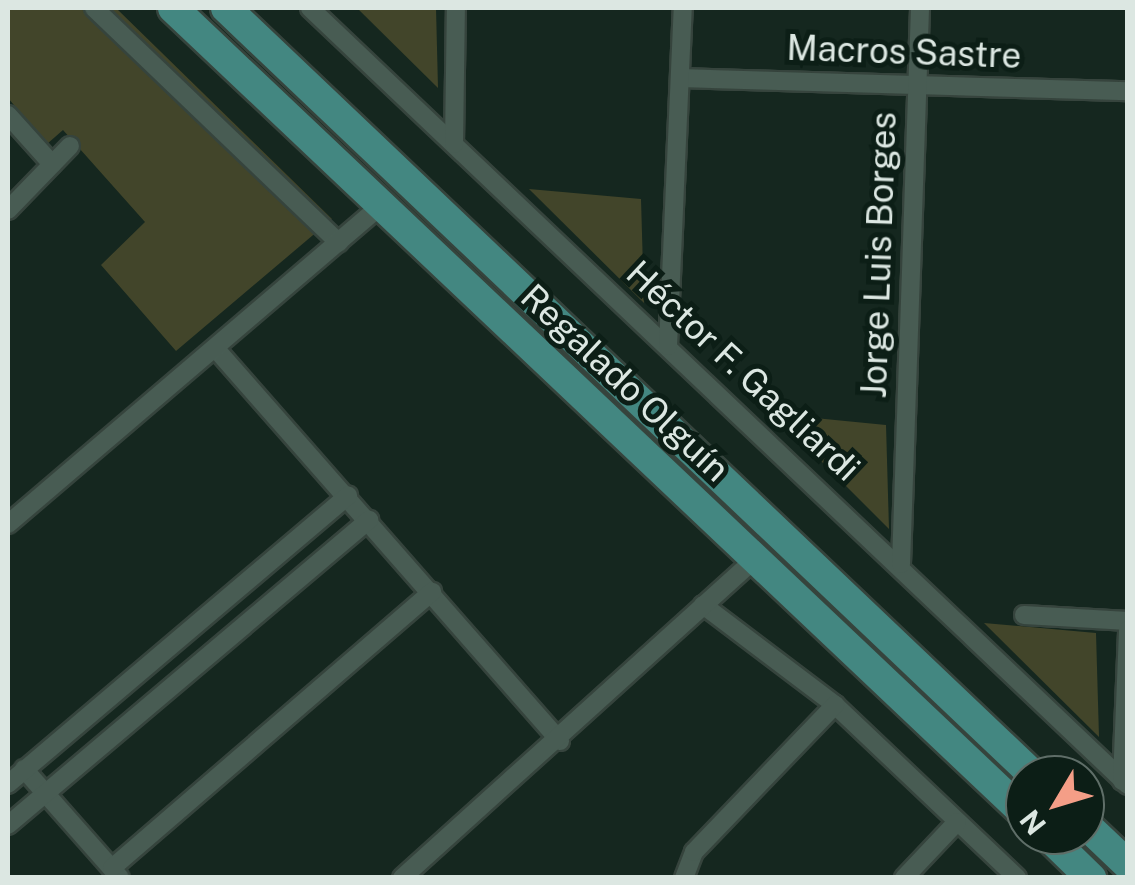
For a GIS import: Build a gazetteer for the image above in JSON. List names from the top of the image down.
{
  "streets": {
    "main road": ["Regalado Olguín"],
    "street": ["Macros Sastre", "Jorge Luis Borges", "Héctor F. Gagliardi"]
  },
  "crossings": [
    ["Macros Sastre", "Jorge Luis Borges"],
    ["Jorge Luis Borges", "Héctor F. Gagliardi"]
  ],
  "north": "bottom left"
}
